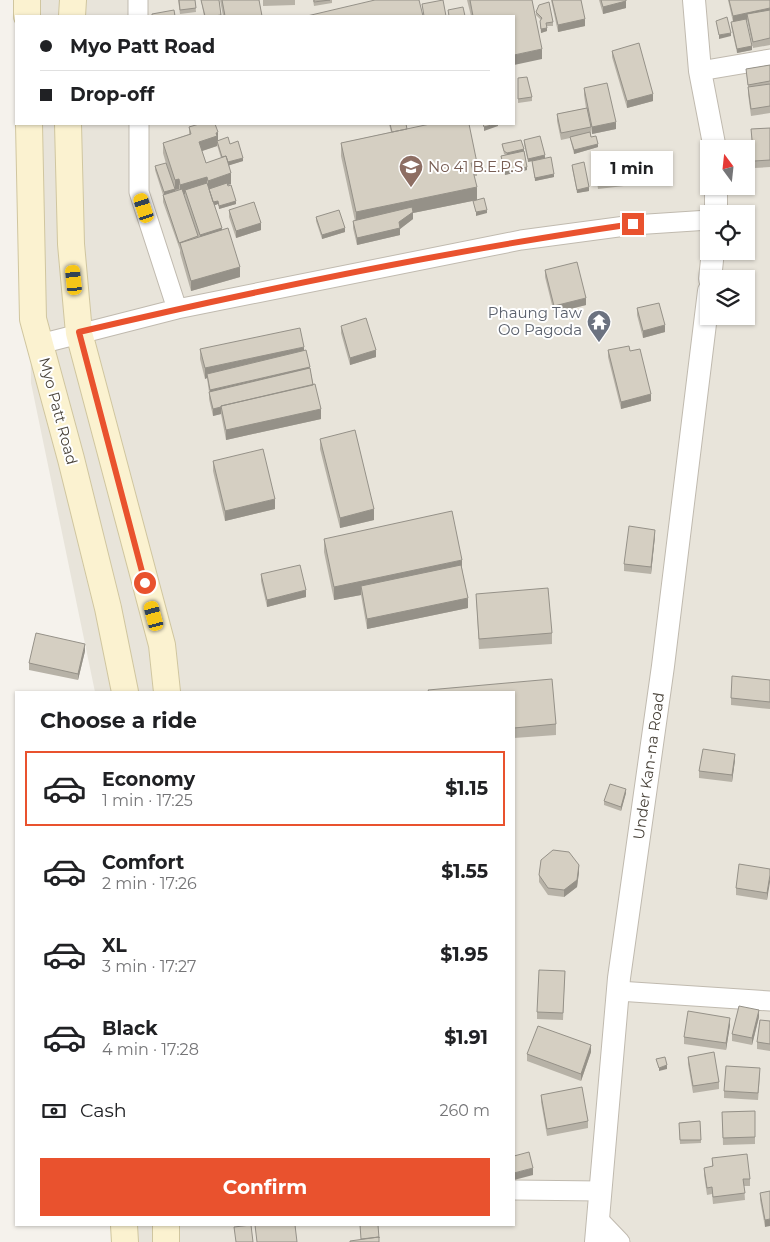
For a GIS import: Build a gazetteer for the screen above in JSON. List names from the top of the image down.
{
  "streets": {
    "main road": ["Myo Patt Road"],
    "street": ["Under Kan-na Road"]
  },
  "places": {
    "school or university": ["No 41 B.E.P.S"],
    "temple": ["Phaung Taw Oo Pagoda"]
  },
  "north": "top",
  "page": {
    "banner": ["Myo Patt Road", "Drop-off"],
    "bubble": "1 min",
    "heading": "Choose a ride",
    "list": [
      {
        "name": "Economy",
        "note": "1 min · 17:25",
        "value": "$1.15"
      },
      {
        "name": "Comfort",
        "note": "2 min · 17:26",
        "value": "$1.55"
      },
      {
        "name": "XL",
        "note": "3 min · 17:27",
        "value": "$1.95"
      },
      {
        "name": "Black",
        "note": "4 min · 17:28",
        "value": "$1.91"
      }
    ],
    "pay": ["Cash", "260 m"],
    "buttons": "Confirm"
  }
}
